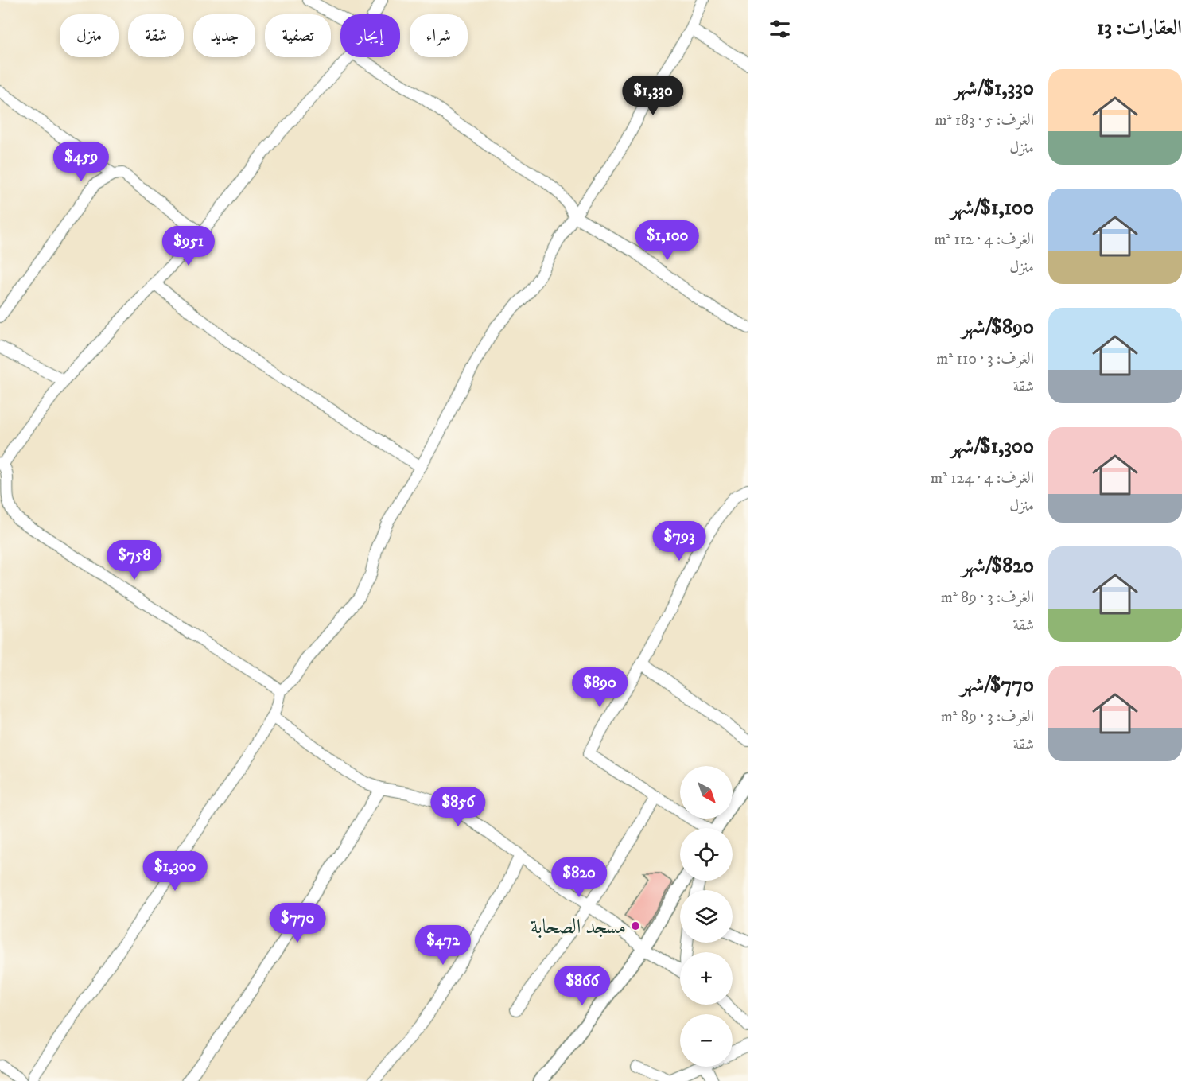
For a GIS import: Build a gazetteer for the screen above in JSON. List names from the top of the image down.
{
  "places": ["مسجد الصحابة"],
  "north": "bottom right",
  "page": {
    "heading": "العقارات: 13",
    "chip": [
      "شراء",
      "إيجار",
      "تصفية",
      "جديد",
      "شقة",
      "منزل"
    ],
    "list": [
      {
        "name": "$1,330/شهر",
        "note": "الغرف: 5 · 183 m² · منزل"
      },
      {
        "name": "$1,100/شهر",
        "note": "الغرف: 4 · 112 m² · منزل"
      },
      {
        "name": "$890/شهر",
        "note": "الغرف: 3 · 110 m² · شقة"
      },
      {
        "name": "$1,300/شهر",
        "note": "الغرف: 4 · 124 m² · منزل"
      },
      {
        "name": "$820/شهر",
        "note": "الغرف: 3 · 89 m² · شقة"
      },
      {
        "name": "$770/شهر",
        "note": "الغرف: 3 · 89 m² · شقة"
      }
    ],
    "price": [
      "$1,330",
      "$459",
      "$1,100",
      "$951",
      "$793",
      "$758",
      "$890",
      "$856",
      "$1,300",
      "$820",
      "$770",
      "$472",
      "$866"
    ],
    "map_buttons": ["+", "−"]
  }
}
